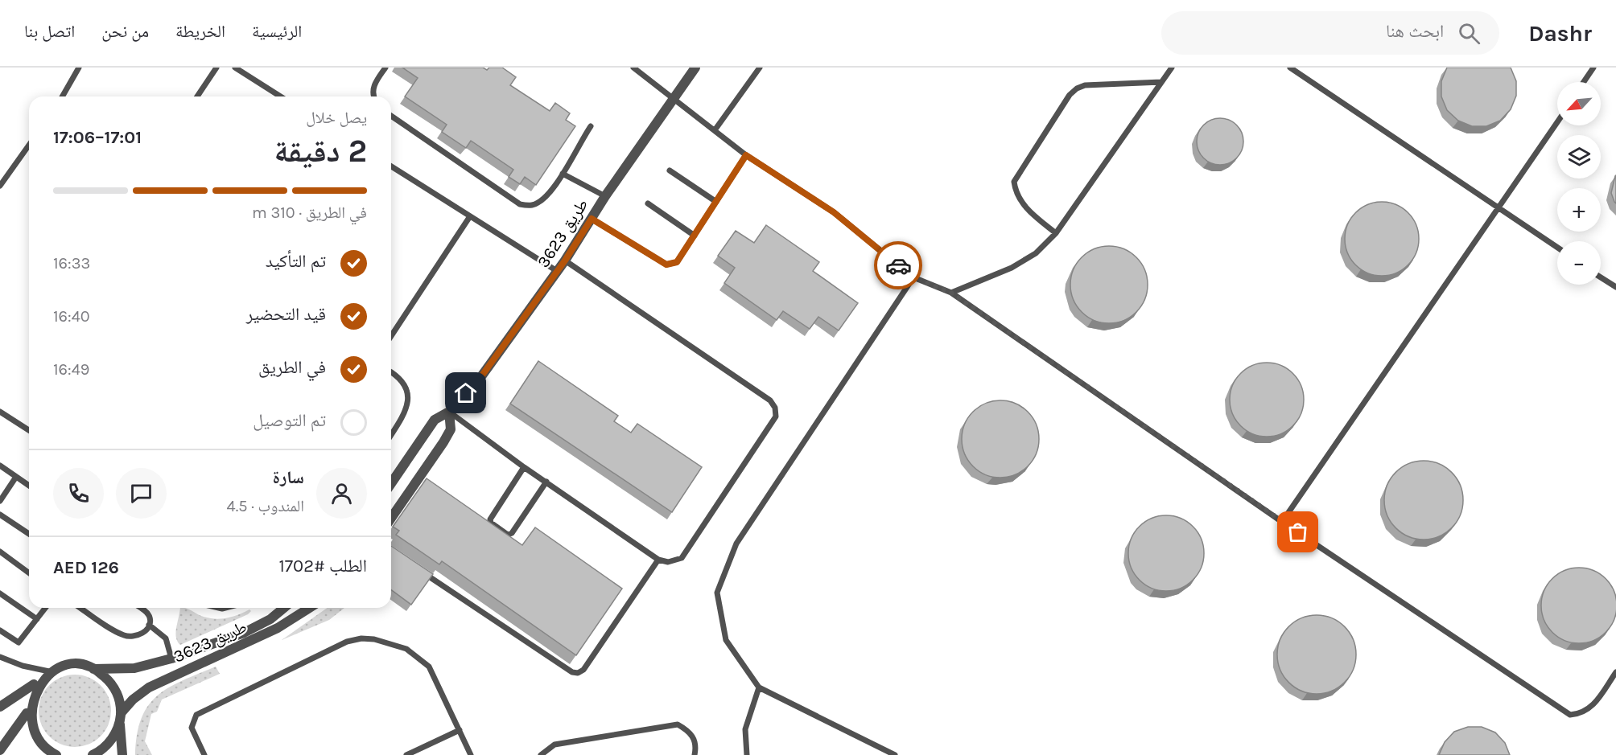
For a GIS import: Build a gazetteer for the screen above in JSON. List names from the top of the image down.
{
  "streets": {
    "street": ["طريق 3623"]
  },
  "north": "bottom left",
  "page": {
    "header": "Dashr",
    "search": "ابحث هنا",
    "nav": [
      "الرئيسية",
      "الخريطة",
      "من نحن",
      "اتصل بنا"
    ],
    "map_buttons": ["+", "−"],
    "heading": ["2 دقيقة", "يصل خلال", "17:01–17:06"],
    "panel": [
      "سارة",
      "المندوب · 4.5",
      "الطلب #1702",
      "AED 126"
    ],
    "bar": "في الطريق · 310 m",
    "list": [
      ["تم التأكيد", "16:33"],
      ["قيد التحضير", "16:40"],
      ["في الطريق", "16:49"],
      "تم التوصيل"
    ]
  }
}
